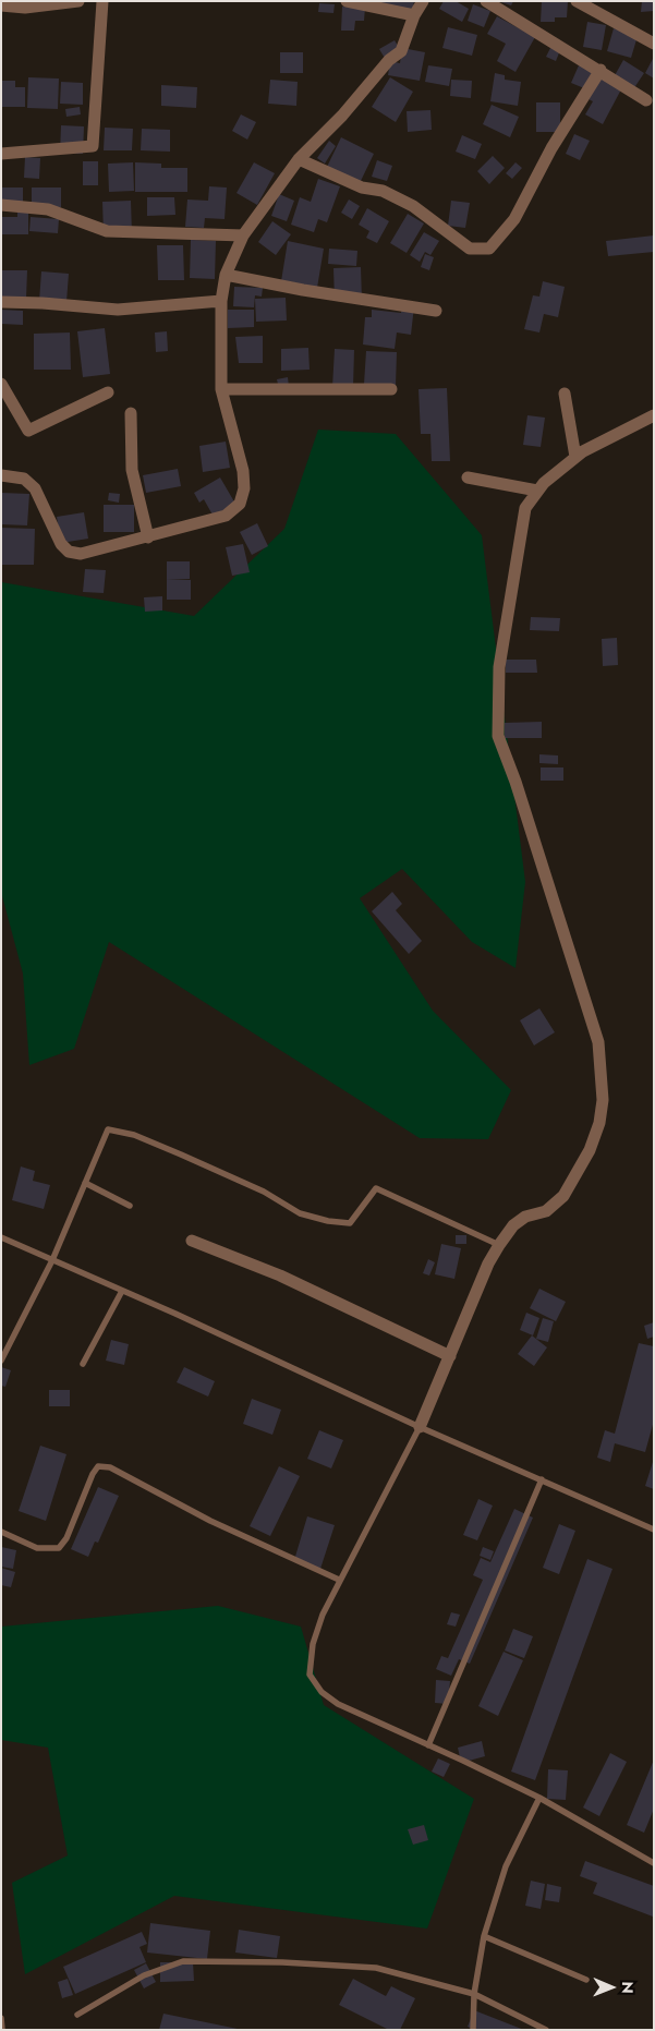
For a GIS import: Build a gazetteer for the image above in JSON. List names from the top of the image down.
{
  "north": "right"
}
